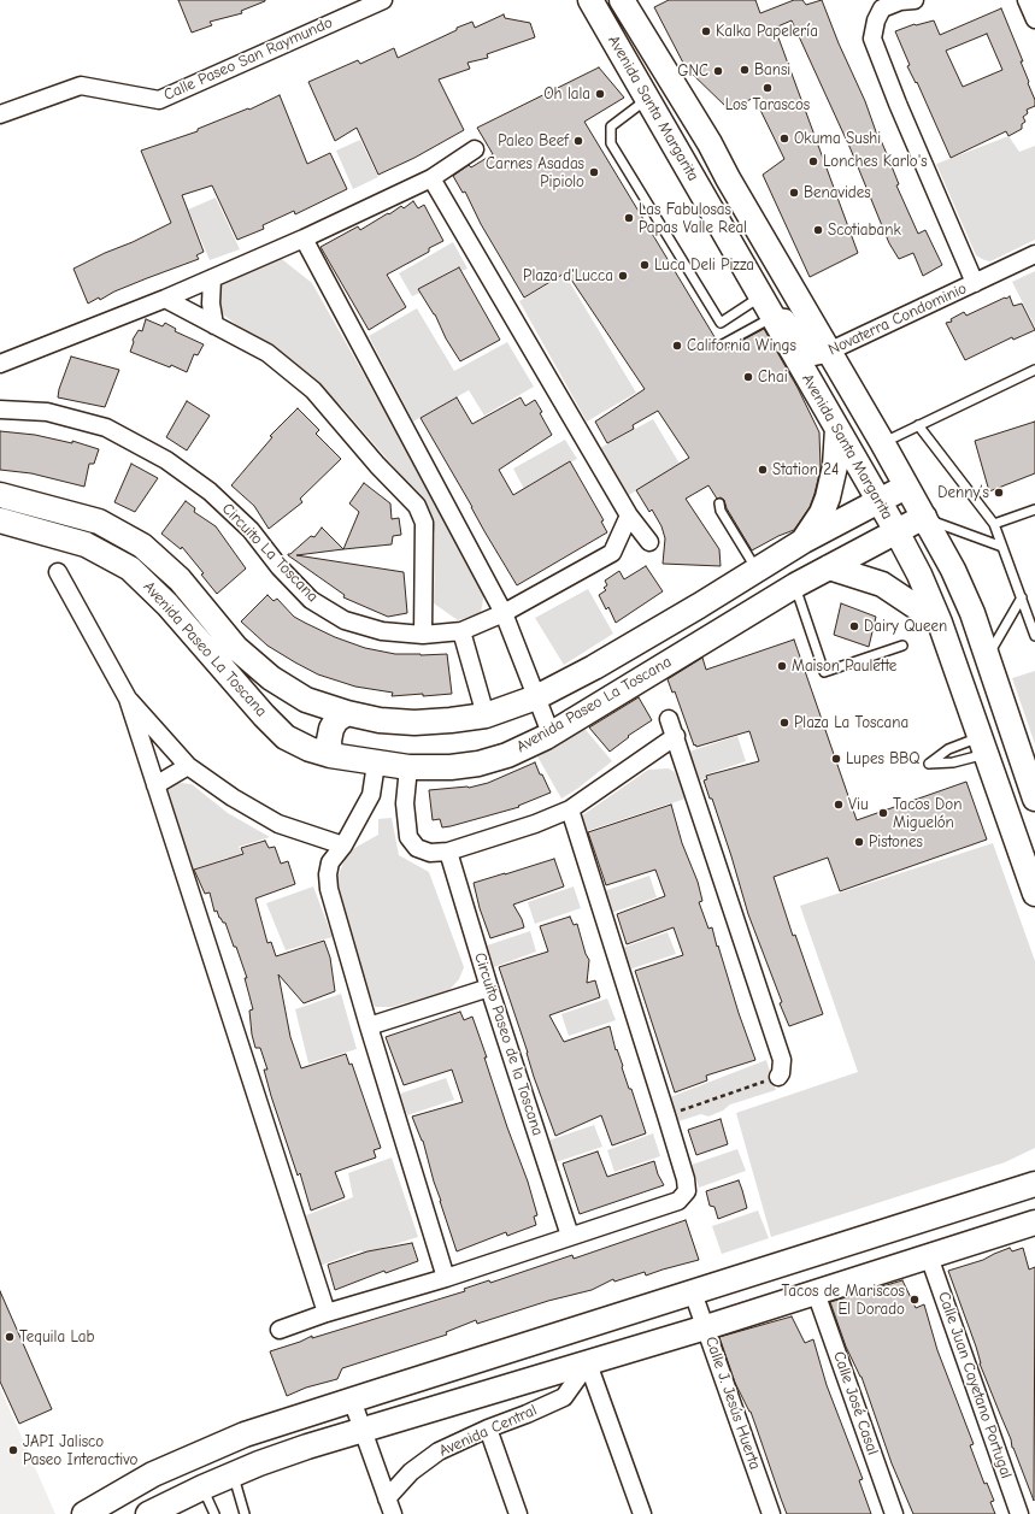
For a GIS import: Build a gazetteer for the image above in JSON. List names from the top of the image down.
{
  "streets": {
    "main road": ["Avenida Santa Margarita", "Avenida Paseo La Toscana"],
    "street": [
      "Calle Paseo San Raymundo",
      "Novaterra Condominio",
      "Circuito La Toscana",
      "Circuito Paseo de la Toscana",
      "Calle Juan Cayetano Portugal",
      "Calle J. Jesús Huerta",
      "Calle José Casal",
      "Avenida Central"
    ]
  },
  "crossings": [
    ["Avenida Santa Margarita", "Novaterra Condominio"],
    ["Avenida Santa Margarita", "Avenida Paseo La Toscana"]
  ],
  "places": [
    "Kalka Papelería",
    "Bansi",
    "GNC",
    "Los Tarascos",
    "Oh lala",
    "Okuma Sushi",
    "Paleo Beef",
    "Lonches Karlo's",
    "Carnes Asadas Pipiolo",
    "Benavides",
    "Las Fabulosas Papas Valle Real",
    "Scotiabank",
    "Luca Deli Pizza",
    "Plaza d'Lucca",
    "California Wings",
    "Chai",
    "Station 24",
    "Denny’s",
    "Dairy Queen",
    "Maison Paulette",
    "Plaza La Toscana",
    "Lupes BBQ",
    "Viu",
    "Tacos Don Miguelón",
    "Pistones",
    "Tacos de Mariscos El Dorado",
    "Tequila Lab",
    "JAPI Jalisco Paseo Interactivo"
  ]
}
